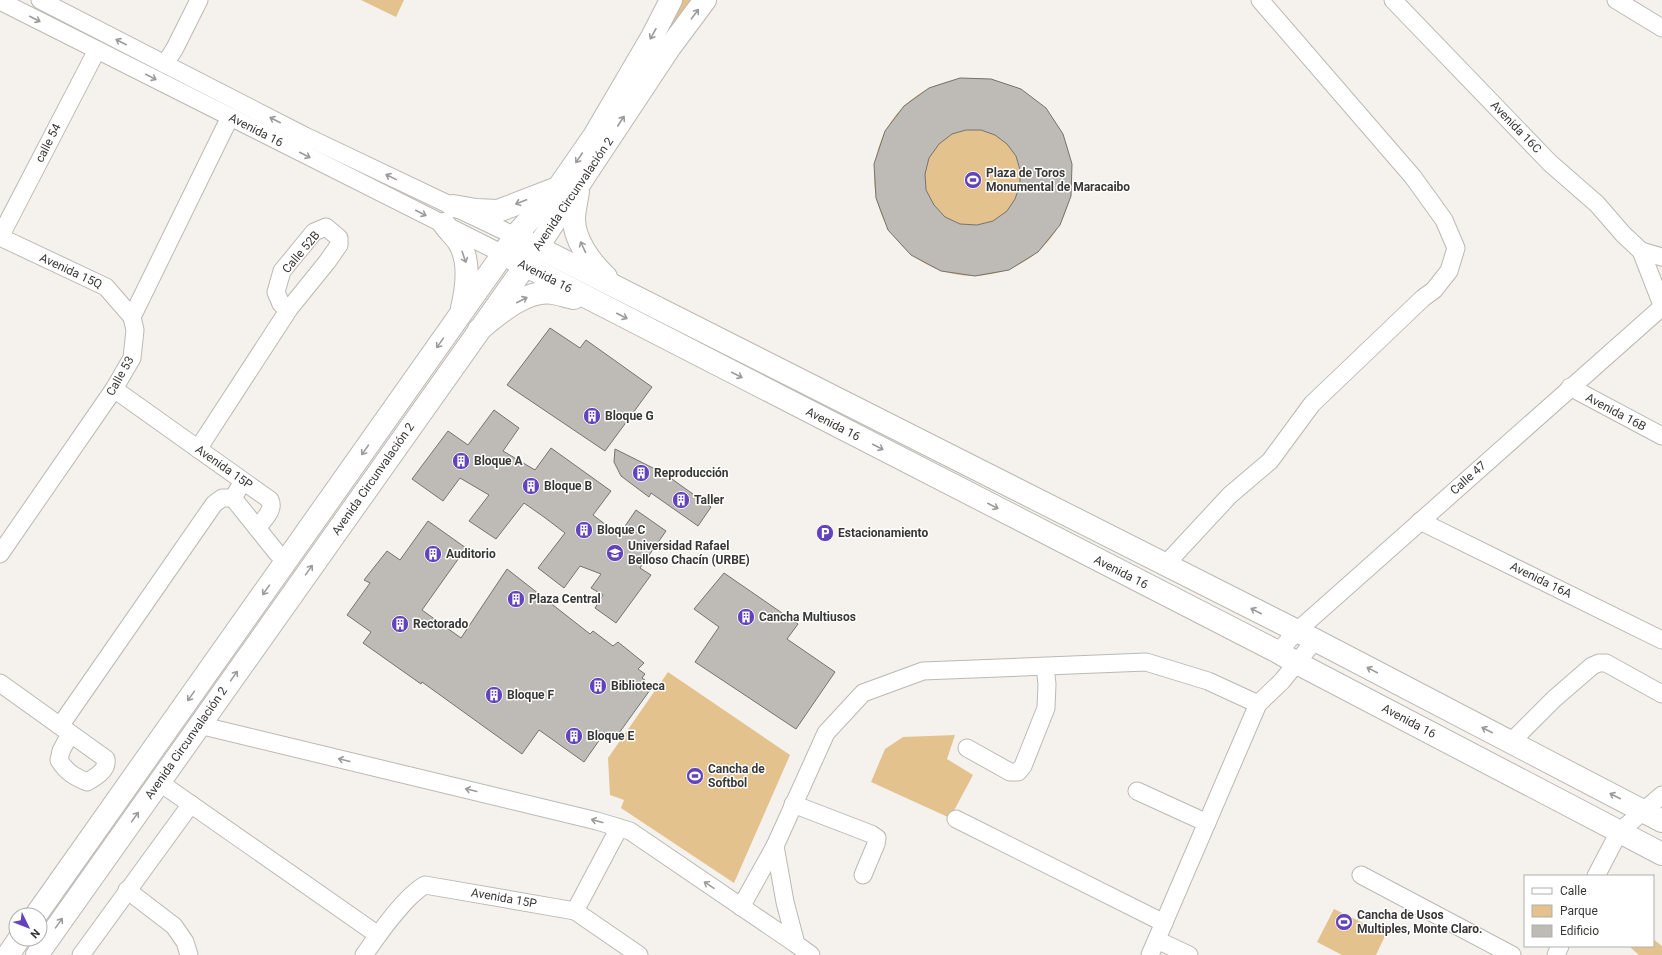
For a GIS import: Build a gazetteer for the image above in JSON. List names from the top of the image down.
{
  "streets": {
    "main road": ["Avenida 16", "Avenida Circunvalación 2"],
    "street": [
      "Avenida 16C",
      "calle 54",
      "Avenida 15Q",
      "Calle 53",
      "Avenida 16B",
      "Avenida 15P",
      "Calle 47",
      "Avenida 16A"
    ]
  },
  "crossings": [
    ["Avenida 16", "calle 54"],
    ["Avenida 16", "Avenida Circunvalación 2"],
    ["Avenida 16", "Calle 47"],
    ["calle 54", "Avenida 15Q"],
    ["Avenida 15Q", "Calle 53"],
    ["Calle 53", "Avenida 15P"],
    ["Avenida 16B", "Calle 47"],
    ["Calle 47", "Avenida 16A"]
  ],
  "places": {
    "sports": ["Plaza de Toros Monumental de Maracaibo", "Cancha de Softbol", "Cancha de Usos Multiples, Monte Claro."],
    "building": [
      "Bloque G",
      "Bloque A",
      "Reproducción",
      "Bloque B",
      "Taller",
      "Bloque C",
      "Auditorio",
      "Plaza Central",
      "Cancha Multiusos",
      "Rectorado",
      "Biblioteca",
      "Bloque F",
      "Bloque E"
    ],
    "parking": ["Estacionamiento"],
    "school or university": ["Universidad Rafael Belloso Chacín (URBE)"]
  },
  "legend": ["Calle", "Parque", "Edificio"],
  "north": "bottom right"
}
